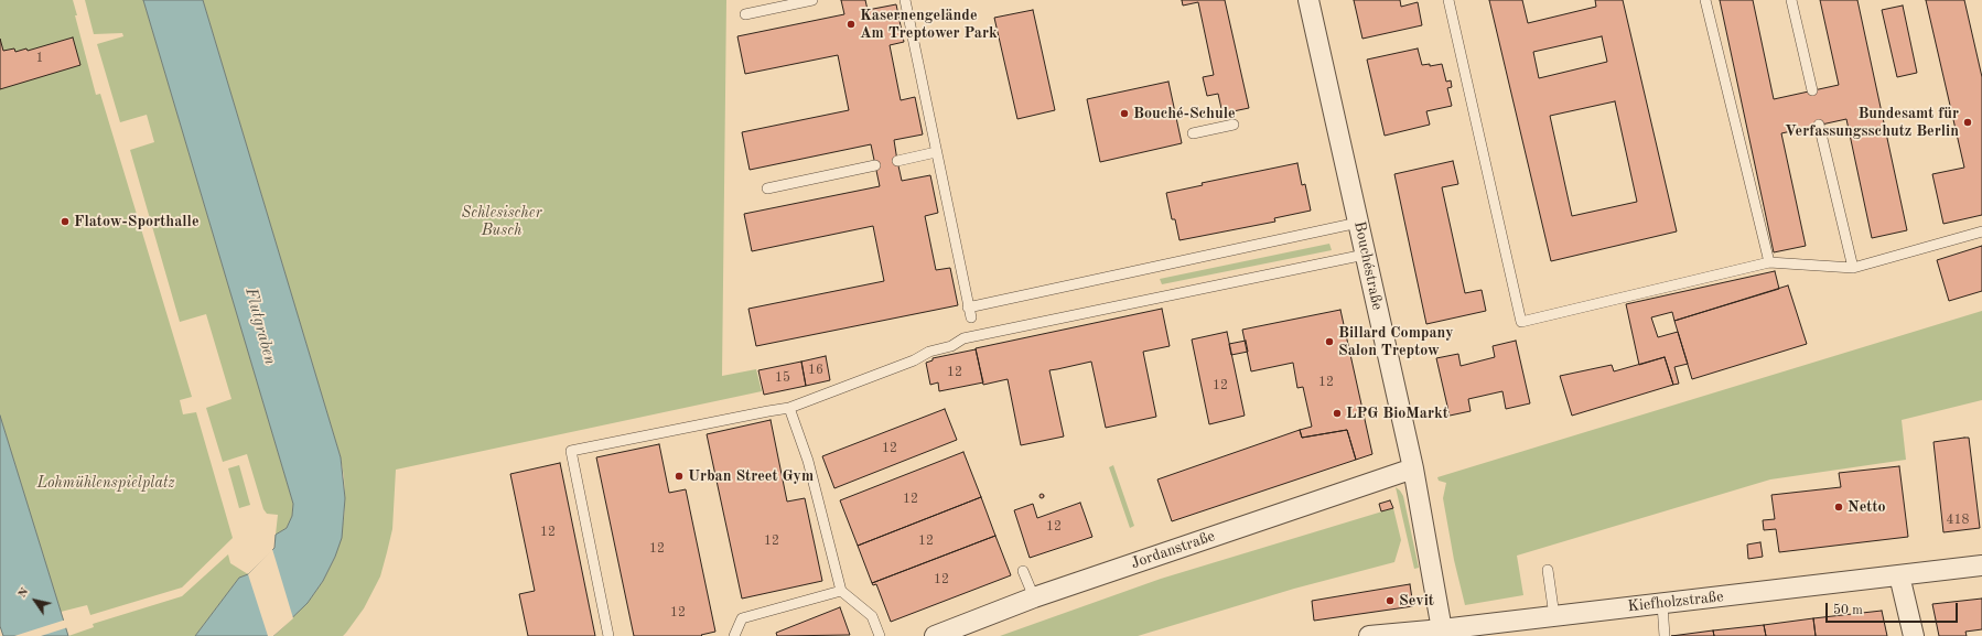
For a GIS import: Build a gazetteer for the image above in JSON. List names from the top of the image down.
{
  "streets": {
    "street": ["Bouchéstraße", "Jordanstraße", "Kiefholzstraße"]
  },
  "crossings": [
    ["Bouchéstraße", "Jordanstraße"],
    ["Bouchéstraße", "Kiefholzstraße"]
  ],
  "water": ["Flutgraben"],
  "parks": ["Schlesischer Busch", "Lohmühlenspielplatz"],
  "places": [
    "Kasernengelände Am Treptower Park",
    "Bouché-Schule",
    "Bundesamt für Verfassungsschutz Berlin",
    "Flatow-Sporthalle",
    "Billard Company Salon Treptow",
    "LPG BioMarkt",
    "Urban Street Gym",
    "Netto",
    "Sevit"
  ],
  "house_numbers": [
    "1",
    "16",
    "12",
    "15",
    "12",
    "12",
    "12",
    "12",
    "418",
    "12",
    "12",
    "12",
    "12",
    "12",
    "12",
    "12"
  ],
  "scale_bar": "50 m",
  "north": "top left"
}
